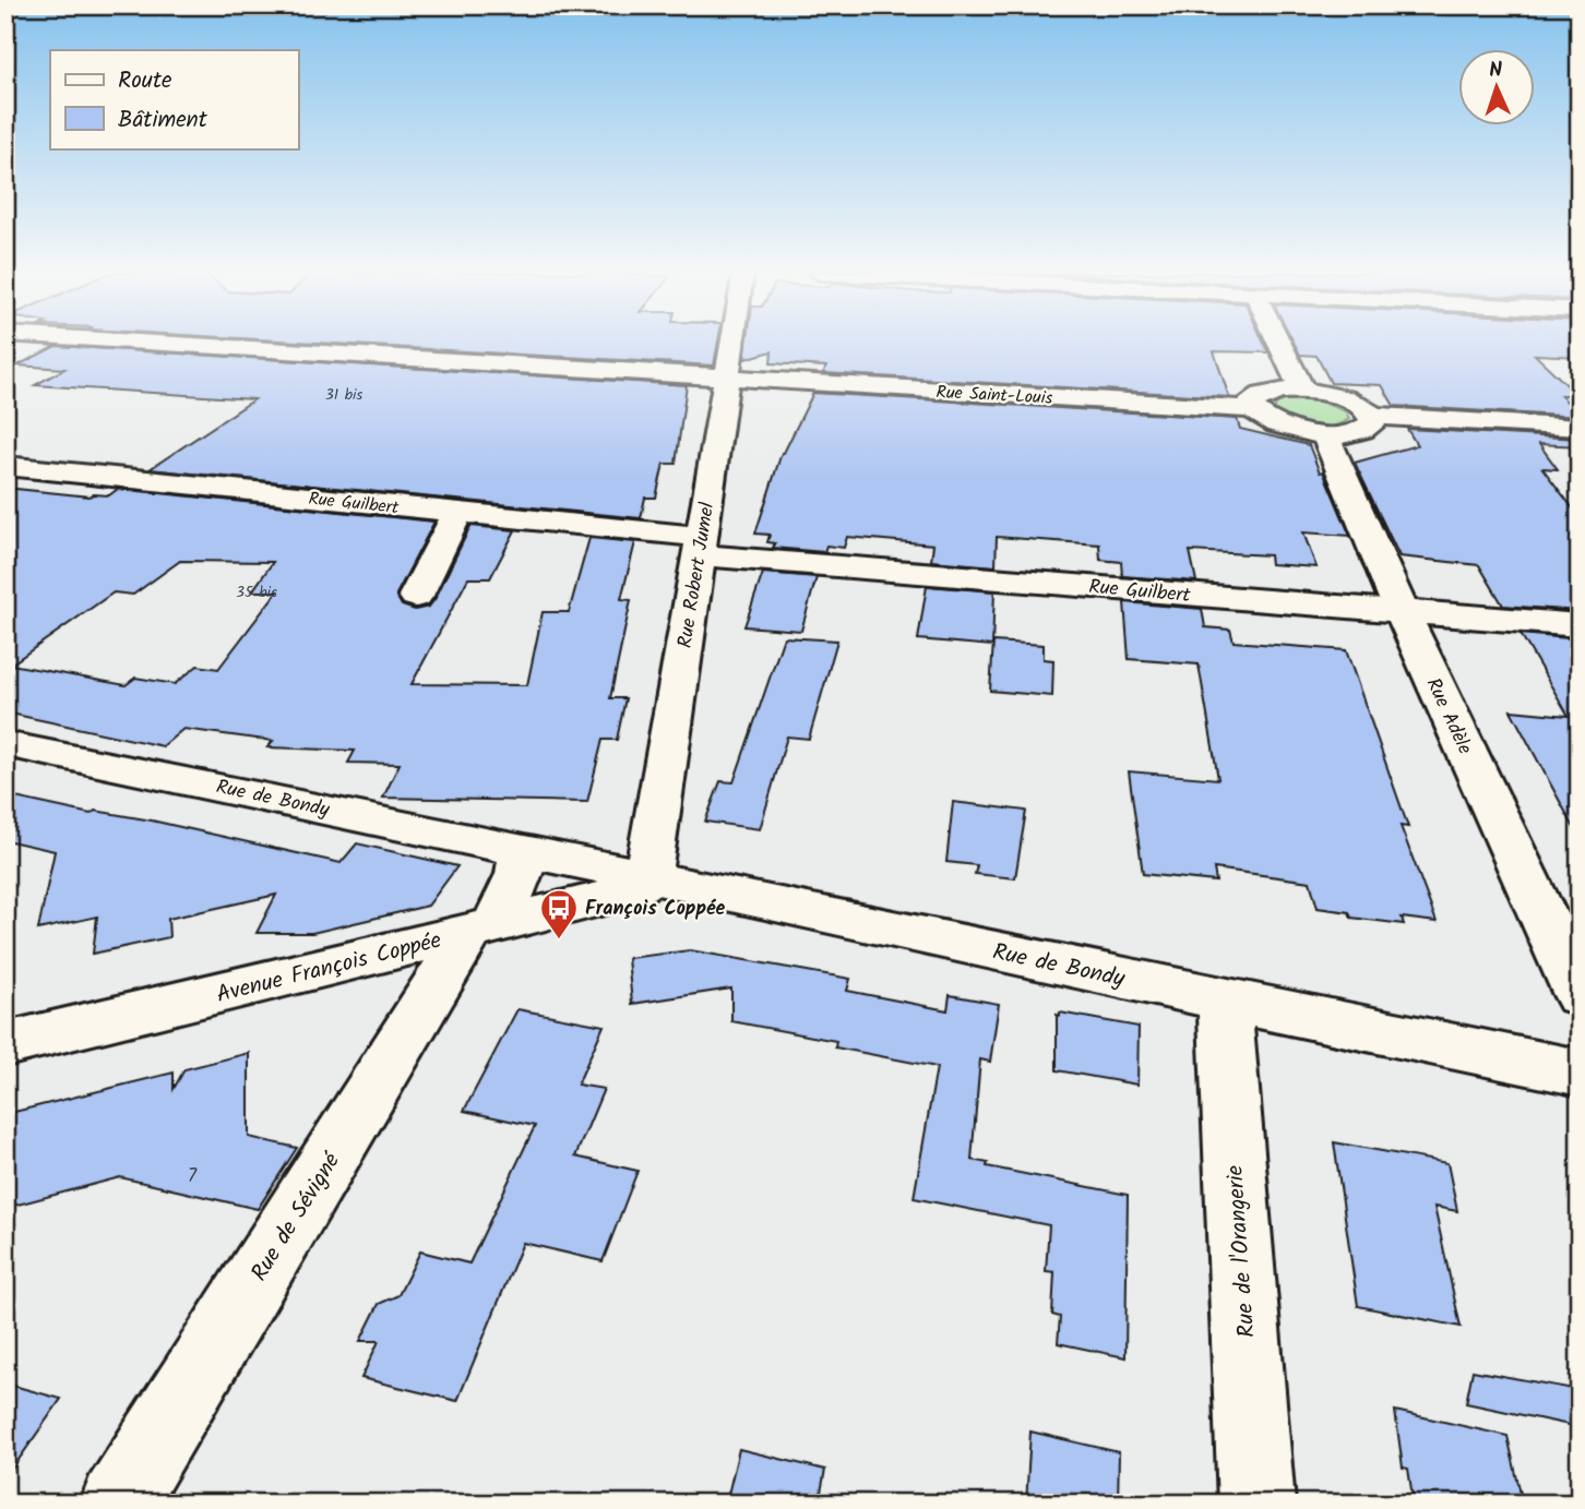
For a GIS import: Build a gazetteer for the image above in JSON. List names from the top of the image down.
{
  "streets": {
    "street": [
      "Rue Saint-Louis",
      "Rue Guilbert",
      "Rue Robert Jumel",
      "Rue Adèle",
      "Rue de Bondy",
      "Avenue François Coppée",
      "Rue de Sévigné",
      "Rue de l'Orangerie"
    ]
  },
  "crossings": [
    ["Rue Saint-Louis", "Rue Robert Jumel"],
    ["Rue Guilbert", "Rue Robert Jumel"],
    ["Rue Guilbert", "Rue Adèle"],
    ["Rue Robert Jumel", "Rue de Bondy"],
    ["Rue Robert Jumel", "Avenue François Coppée"],
    ["Rue de Bondy", "Avenue François Coppée"],
    ["Rue de Bondy", "Rue de l'Orangerie"],
    ["Avenue François Coppée", "Rue de Sévigné"]
  ],
  "places": {
    "bus stop": ["François Coppée"]
  },
  "house_numbers": ["31 bis", "35 bis", "7"],
  "legend": ["Route", "Bâtiment"],
  "north": "top"
}
